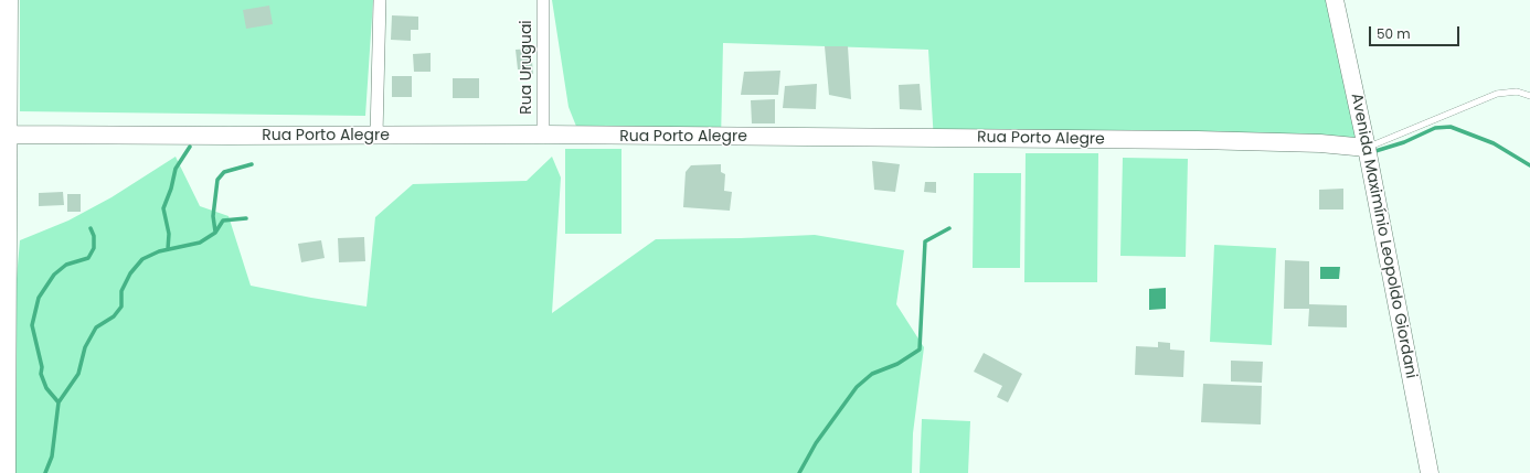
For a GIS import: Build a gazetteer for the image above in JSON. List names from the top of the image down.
{
  "streets": {
    "street": ["Rua Uruguai", "Rua Porto Alegre", "Avenida Maximínio Leopoldo Giordani"]
  },
  "crossings": [
    ["Rua Uruguai", "Rua Porto Alegre"],
    ["Rua Porto Alegre", "Avenida Maximínio Leopoldo Giordani"]
  ],
  "scale_bar": "50 m"
}
